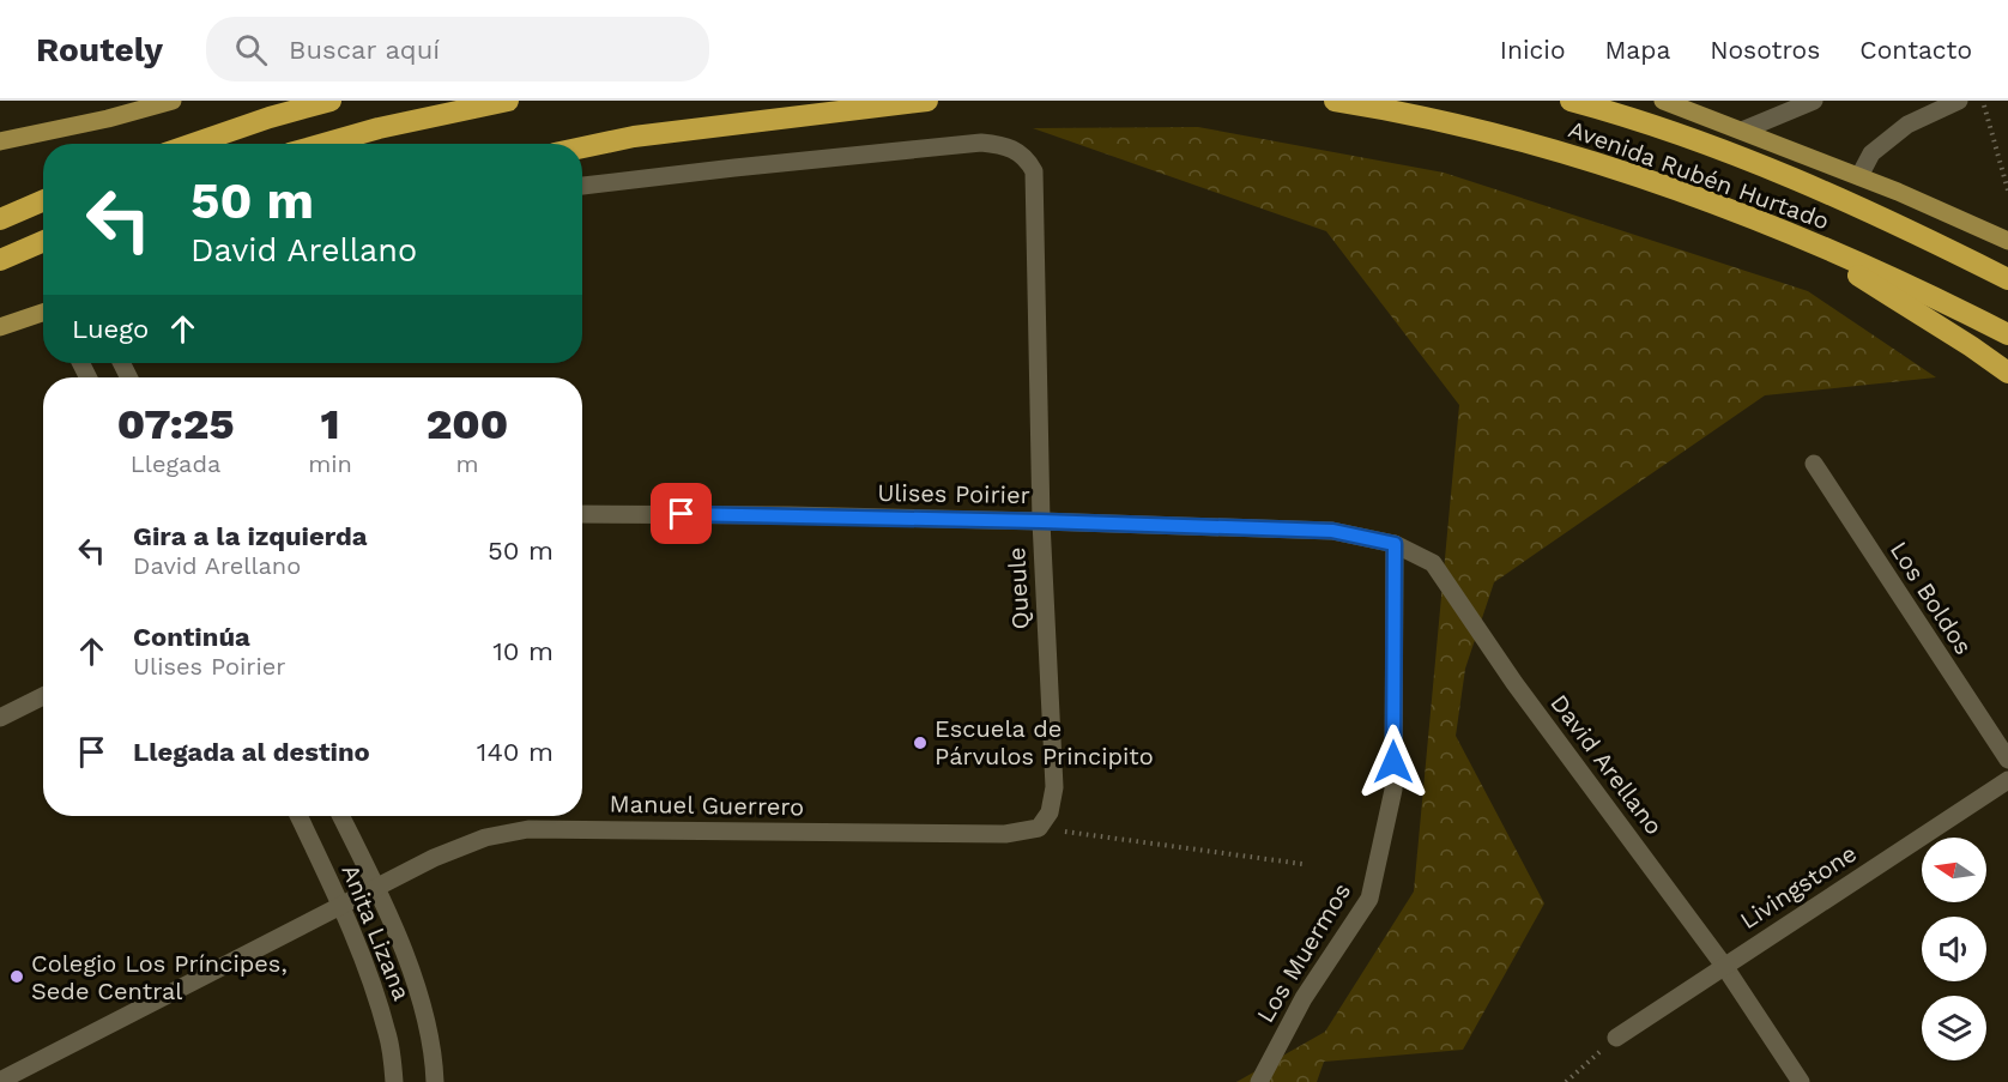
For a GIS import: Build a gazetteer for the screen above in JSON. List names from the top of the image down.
{
  "streets": {
    "highway": ["Avenida Rubén Hurtado"],
    "street": [
      "Ulises Poirier",
      "Queule",
      "Los Boldos",
      "David Arellano",
      "Manuel Guerrero",
      "Livingstone",
      "Anita Lizana",
      "Los Muermos"
    ]
  },
  "crossings": [
    ["Ulises Poirier", "Queule"],
    ["Ulises Poirier", "David Arellano"],
    ["Queule", "Manuel Guerrero"],
    ["David Arellano", "Livingstone"],
    ["David Arellano", "Los Muermos"],
    ["Manuel Guerrero", "Anita Lizana"]
  ],
  "places": ["Escuela de Párvulos Principito", "Colegio Los Príncipes, Sede Central"],
  "north": "left",
  "page": {
    "header": "Routely",
    "search": "Buscar aquí",
    "nav": [
      "Inicio",
      "Mapa",
      "Nosotros",
      "Contacto"
    ],
    "turn": ["50 m", "David Arellano"],
    "then": "Luego",
    "eta": [
      "07:25",
      "Llegada",
      "1",
      "min",
      "200",
      "m"
    ],
    "list": [
      {
        "name": "Gira a la izquierda",
        "note": "David Arellano",
        "value": "50 m"
      },
      {
        "name": "Continúa",
        "note": "Ulises Poirier",
        "value": "10 m"
      },
      {
        "name": "Llegada al destino",
        "value": "140 m"
      }
    ]
  }
}
